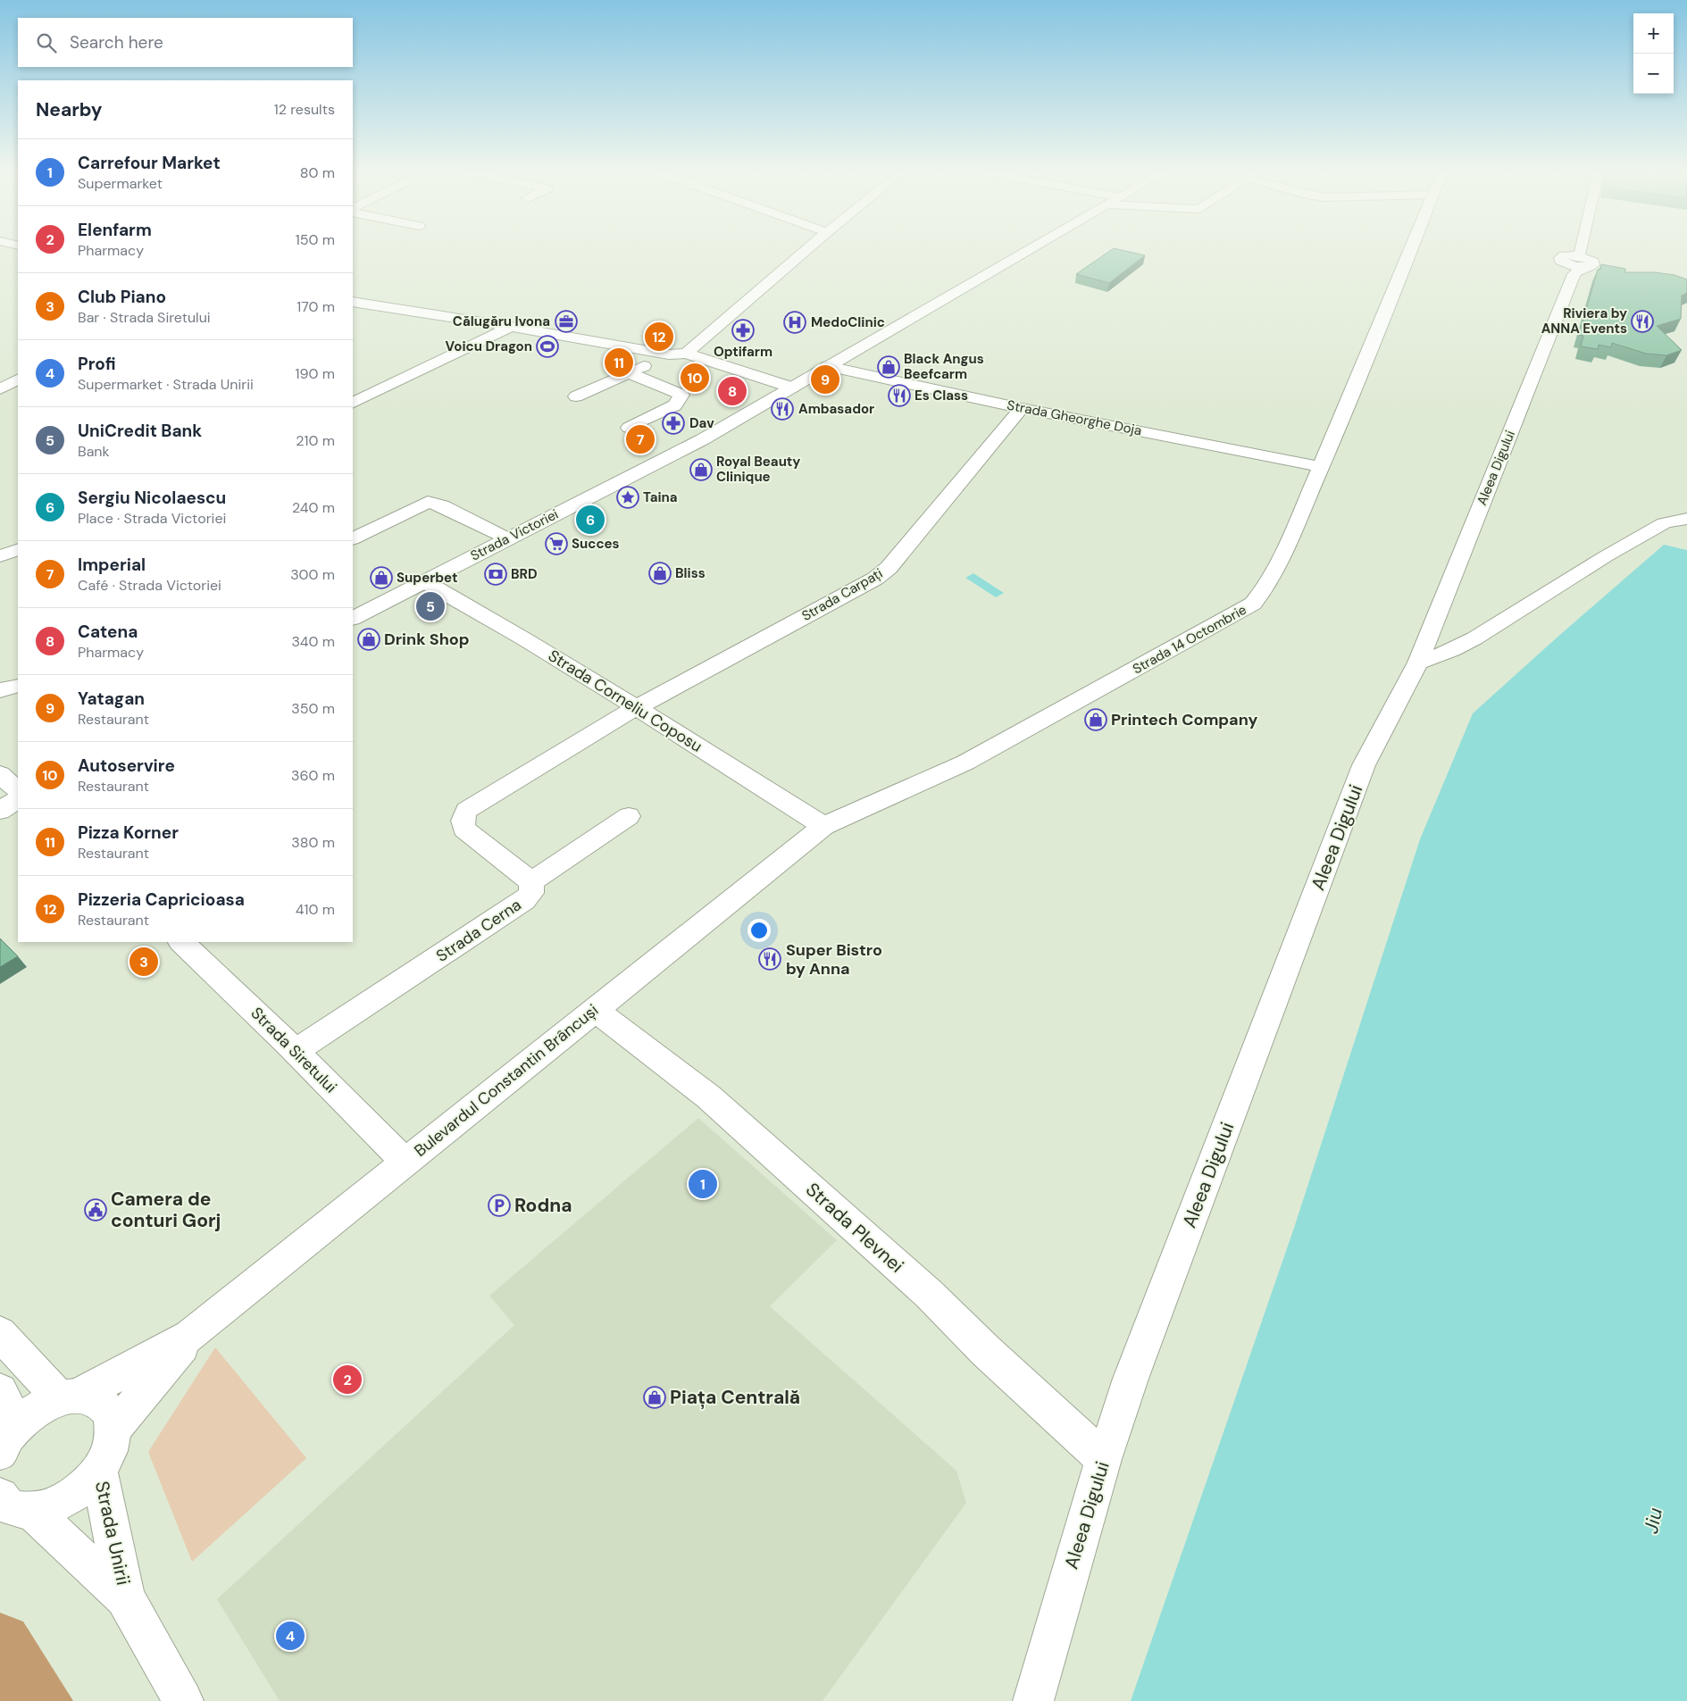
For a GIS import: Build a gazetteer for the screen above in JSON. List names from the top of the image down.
{
  "streets": {
    "street": [
      "Strada Gheorghe Doja",
      "Aleea Digului",
      "Strada Victoriei",
      "Strada Carpați",
      "Strada 14 Octombrie",
      "Strada Corneliu Coposu",
      "Strada Cerna",
      "Strada Siretului",
      "Bulevardul Constantin Brâncuși",
      "Strada Plevnei",
      "Strada Unirii"
    ]
  },
  "crossings": [
    ["Strada Gheorghe Doja", "Strada Victoriei"],
    ["Strada Gheorghe Doja", "Strada Carpați"],
    ["Strada Gheorghe Doja", "Strada 14 Octombrie"],
    ["Aleea Digului", "Strada Plevnei"],
    ["Strada Victoriei", "Strada Corneliu Coposu"],
    ["Strada Carpați", "Strada Corneliu Coposu"],
    ["Strada Carpați", "Strada Cerna"],
    ["Strada 14 Octombrie", "Strada Corneliu Coposu"],
    ["Strada 14 Octombrie", "Bulevardul Constantin Brâncuși"],
    ["Strada Corneliu Coposu", "Strada Cerna"],
    ["Strada Corneliu Coposu", "Bulevardul Constantin Brâncuși"],
    ["Strada Cerna", "Strada Siretului"],
    ["Strada Siretului", "Bulevardul Constantin Brâncuși"],
    ["Bulevardul Constantin Brâncuși", "Strada Plevnei"],
    ["Bulevardul Constantin Brâncuși", "Strada Unirii"]
  ],
  "water": ["Jiu"],
  "places": {
    "office": ["Călugăru Ivona"],
    "restaurant": [
      "Riviera by ANNA Events",
      "Es Class",
      "Ambasador",
      "Super Bistro by Anna"
    ],
    "hospital": ["MedoClinic"],
    "pharmacy": ["Optifarm", "Dav"],
    "sports": ["Voicu Dragon"],
    "shop": [
      "Black Angus Beefcarm",
      "Royal Beauty Clinique",
      "Bliss",
      "Superbet",
      "Drink Shop",
      "Printech Company",
      "Piața Centrală"
    ],
    "place": ["Taina"],
    "supermarket": ["Succes"],
    "bank": ["BRD"],
    "parking": ["Rodna"],
    "public building": ["Camera de conturi Gorj"]
  },
  "page": {
    "map_buttons": ["+", "−"],
    "search": "Search here",
    "heading": ["Nearby", "12 results"],
    "list": [
      {
        "mark": "1",
        "name": "Carrefour Market",
        "note": "Supermarket",
        "value": "80 m"
      },
      {
        "mark": "2",
        "name": "Elenfarm",
        "note": "Pharmacy",
        "value": "150 m"
      },
      {
        "mark": "3",
        "name": "Club Piano",
        "note": "Bar · Strada Siretului",
        "value": "170 m"
      },
      {
        "mark": "4",
        "name": "Profi",
        "note": "Supermarket · Strada Unirii",
        "value": "190 m"
      },
      {
        "mark": "5",
        "name": "UniCredit Bank",
        "note": "Bank",
        "value": "210 m"
      },
      {
        "mark": "6",
        "name": "Sergiu Nicolaescu",
        "note": "Place · Strada Victoriei",
        "value": "240 m"
      },
      {
        "mark": "7",
        "name": "Imperial",
        "note": "Café · Strada Victoriei",
        "value": "300 m"
      },
      {
        "mark": "8",
        "name": "Catena",
        "note": "Pharmacy",
        "value": "340 m"
      },
      {
        "mark": "9",
        "name": "Yatagan",
        "note": "Restaurant",
        "value": "350 m"
      },
      {
        "mark": "10",
        "name": "Autoservire",
        "note": "Restaurant",
        "value": "360 m"
      },
      {
        "mark": "11",
        "name": "Pizza Korner",
        "note": "Restaurant",
        "value": "380 m"
      },
      {
        "mark": "12",
        "name": "Pizzeria Capricioasa",
        "note": "Restaurant",
        "value": "410 m"
      }
    ],
    "pins": [
      "12",
      "11",
      "10",
      "9",
      "8",
      "7",
      "6",
      "5",
      "3",
      "1",
      "2",
      "4"
    ]
  }
}
